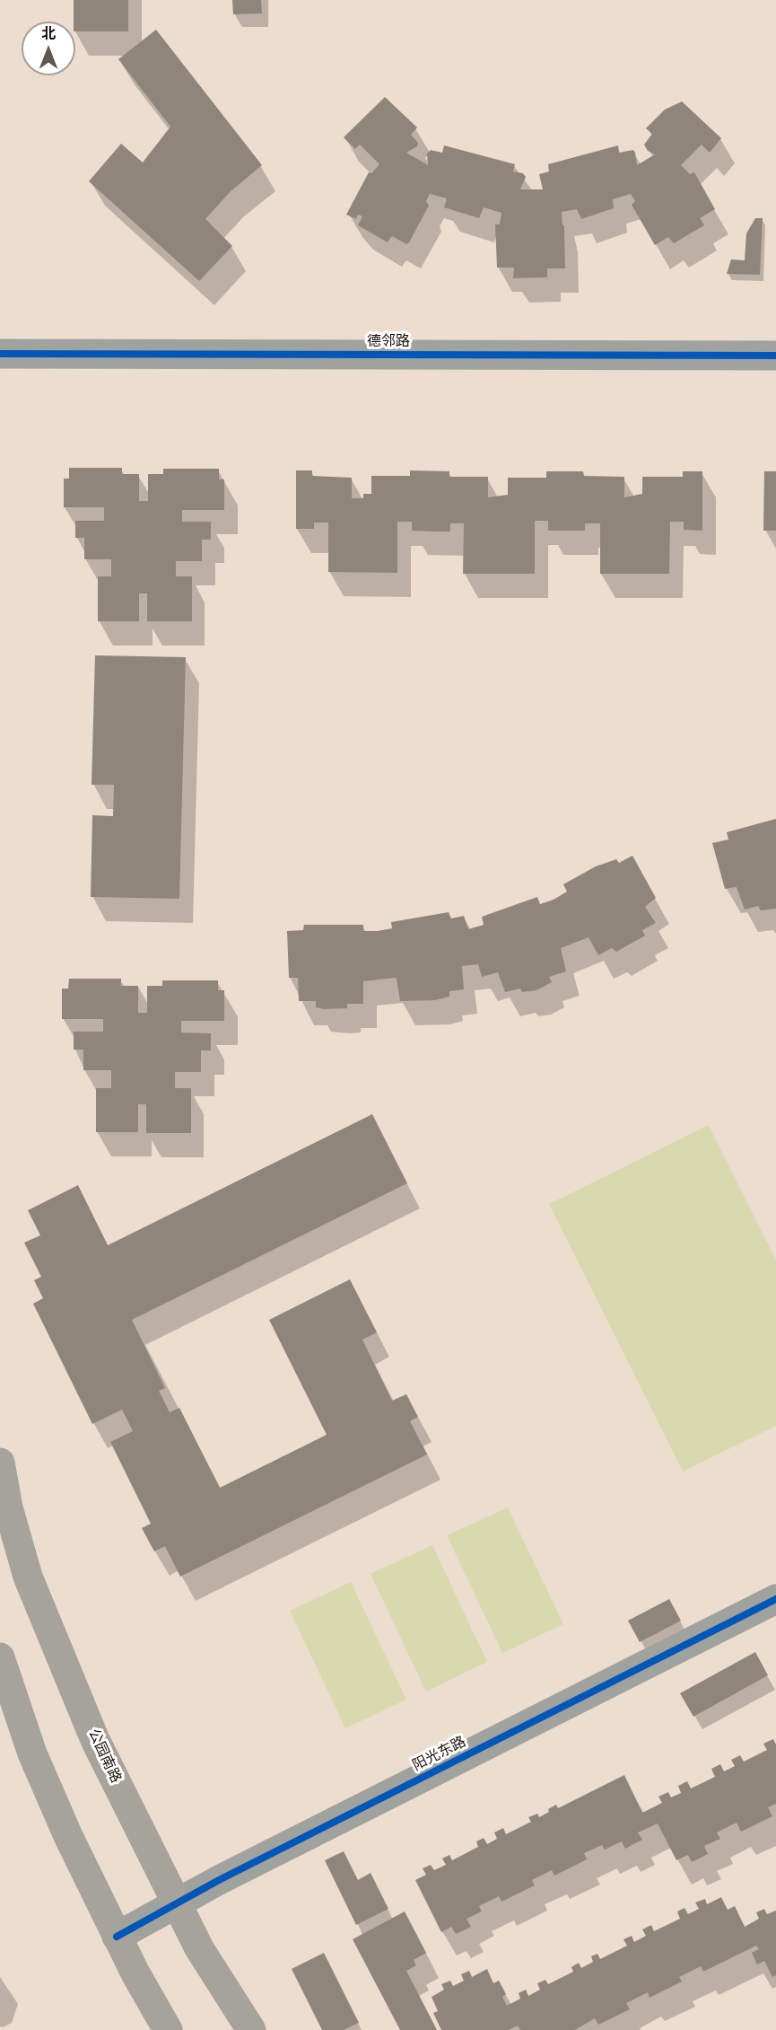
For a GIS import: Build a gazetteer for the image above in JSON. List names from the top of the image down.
{
  "streets": {
    "main road": ["公园南路"],
    "street": ["德邻路", "阳光东路"]
  },
  "crossings": [
    ["阳光东路", "公园南路"]
  ],
  "north": "top"
}
